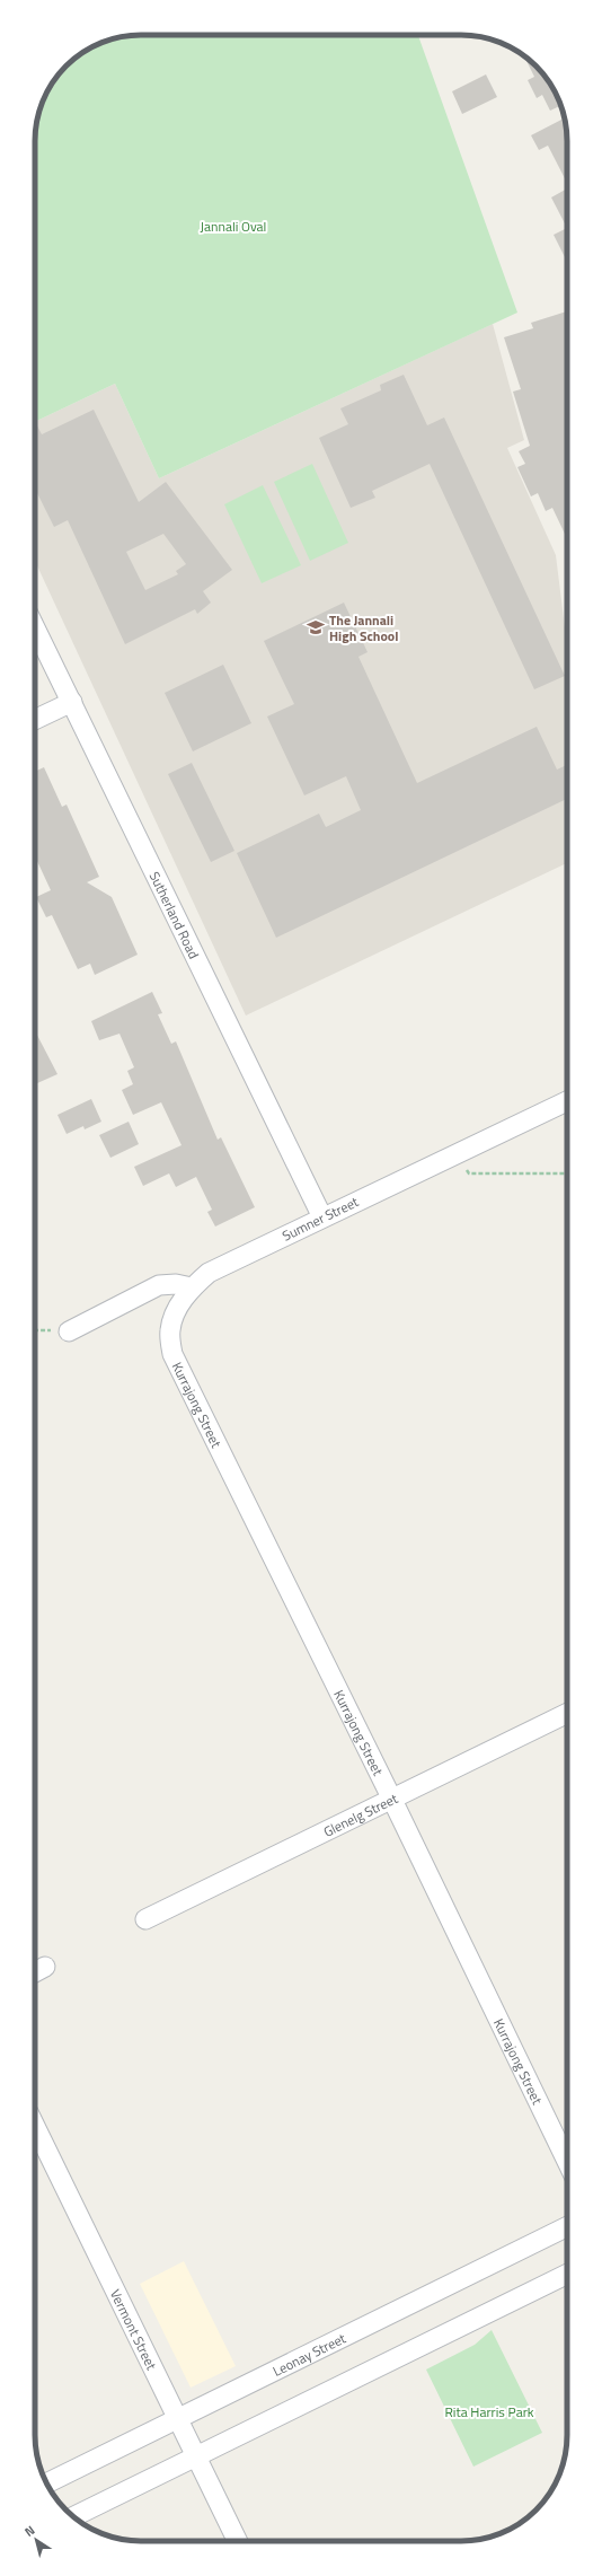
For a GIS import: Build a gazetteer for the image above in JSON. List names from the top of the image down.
{
  "streets": {
    "street": [
      "Sutherland Road",
      "Sumner Street",
      "Kurrajong Street",
      "Glenelg Street",
      "Vermont Street",
      "Leonay Street"
    ]
  },
  "crossings": [
    ["Sutherland Road", "Sumner Street"],
    ["Sumner Street", "Kurrajong Street"],
    ["Kurrajong Street", "Glenelg Street"],
    ["Vermont Street", "Leonay Street"]
  ],
  "parks": ["Jannali Oval", "Rita Harris Park"],
  "places": {
    "school or university": ["The Jannali High School"]
  },
  "north": "top left"
}
